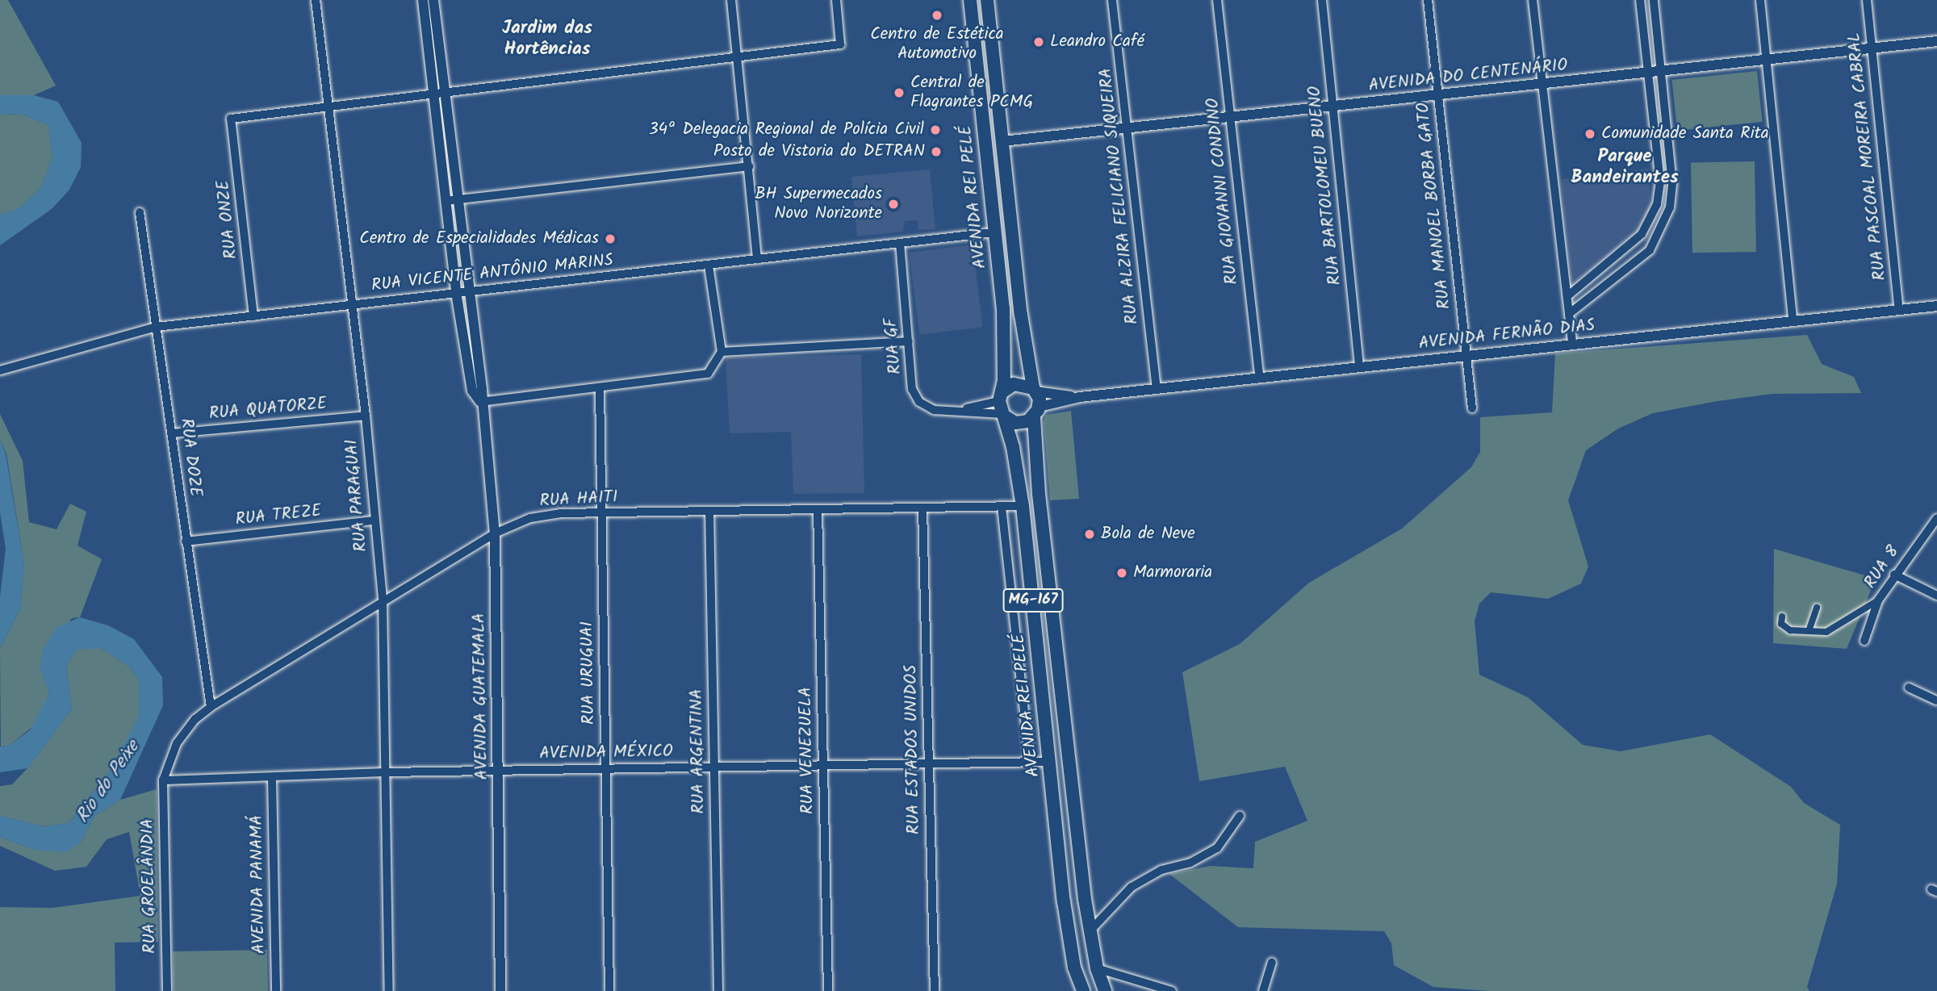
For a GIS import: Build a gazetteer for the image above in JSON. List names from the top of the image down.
{
  "streets": {
    "main road": ["AVENIDA REI PELÉ", "MG-167"],
    "street": [
      "AVENIDA DO CENTENÁRIO",
      "RUA PASCOAL MOREIRA CABRAL",
      "RUA BARTOLOMEU BUENO",
      "RUA GIOVANNI CONDINO",
      "RUA ALZIRA FELICIANO SIQUEIRA",
      "RUA MANOEL BORBA GATO",
      "RUA ONZE",
      "RUA VICENTE ANTÔNIO MARINS",
      "AVENIDA FERNÃO DIAS",
      "RUA GF",
      "RUA QUATORZE",
      "RUA DOZE",
      "RUA PARAGUAI",
      "RUA HAITI",
      "RUA TREZE",
      "RUA 8",
      "RUA URUGUAI",
      "AVENIDA GUATEMALA",
      "RUA ESTADOS UNIDOS",
      "RUA VENEZUELA",
      "RUA ARGENTINA",
      "AVENIDA MÉXICO",
      "AVENIDA PANAMÁ",
      "RUA GROELÂNDIA"
    ]
  },
  "crossings": [
    ["AVENIDA DO CENTENÁRIO", "RUA PASCOAL MOREIRA CABRAL"],
    ["AVENIDA DO CENTENÁRIO", "RUA BARTOLOMEU BUENO"],
    ["AVENIDA DO CENTENÁRIO", "RUA GIOVANNI CONDINO"],
    ["AVENIDA DO CENTENÁRIO", "RUA ALZIRA FELICIANO SIQUEIRA"],
    ["AVENIDA DO CENTENÁRIO", "AVENIDA REI PELÉ"],
    ["AVENIDA DO CENTENÁRIO", "RUA MANOEL BORBA GATO"],
    ["RUA PASCOAL MOREIRA CABRAL", "AVENIDA FERNÃO DIAS"],
    ["RUA BARTOLOMEU BUENO", "AVENIDA FERNÃO DIAS"],
    ["RUA GIOVANNI CONDINO", "AVENIDA FERNÃO DIAS"],
    ["RUA ALZIRA FELICIANO SIQUEIRA", "AVENIDA FERNÃO DIAS"],
    ["AVENIDA REI PELÉ", "RUA VICENTE ANTÔNIO MARINS"],
    ["AVENIDA REI PELÉ", "AVENIDA FERNÃO DIAS"],
    ["AVENIDA REI PELÉ", "RUA GF"],
    ["AVENIDA REI PELÉ", "RUA HAITI"],
    ["AVENIDA REI PELÉ", "AVENIDA MÉXICO"],
    ["RUA MANOEL BORBA GATO", "AVENIDA FERNÃO DIAS"],
    ["RUA ONZE", "RUA VICENTE ANTÔNIO MARINS"],
    ["RUA ONZE", "RUA PARAGUAI"],
    ["RUA VICENTE ANTÔNIO MARINS", "RUA GF"],
    ["RUA VICENTE ANTÔNIO MARINS", "RUA DOZE"],
    ["RUA VICENTE ANTÔNIO MARINS", "RUA PARAGUAI"],
    ["RUA QUATORZE", "RUA DOZE"],
    ["RUA QUATORZE", "RUA PARAGUAI"],
    ["RUA DOZE", "RUA HAITI"],
    ["RUA DOZE", "RUA TREZE"],
    ["RUA PARAGUAI", "RUA HAITI"],
    ["RUA PARAGUAI", "RUA TREZE"],
    ["RUA PARAGUAI", "AVENIDA MÉXICO"],
    ["RUA HAITI", "RUA URUGUAI"],
    ["RUA HAITI", "AVENIDA GUATEMALA"],
    ["RUA HAITI", "RUA ESTADOS UNIDOS"],
    ["RUA HAITI", "RUA VENEZUELA"],
    ["RUA HAITI", "RUA ARGENTINA"],
    ["RUA HAITI", "AVENIDA MÉXICO"],
    ["RUA HAITI", "RUA GROELÂNDIA"],
    ["RUA URUGUAI", "AVENIDA MÉXICO"],
    ["AVENIDA GUATEMALA", "AVENIDA MÉXICO"],
    ["RUA ESTADOS UNIDOS", "AVENIDA MÉXICO"],
    ["RUA VENEZUELA", "AVENIDA MÉXICO"],
    ["RUA ARGENTINA", "AVENIDA MÉXICO"],
    ["AVENIDA MÉXICO", "AVENIDA PANAMÁ"],
    ["AVENIDA MÉXICO", "RUA GROELÂNDIA"]
  ],
  "districts": ["Jardim das Hortências", "Parque Bandeirantes"],
  "water": ["Rio do Peixe"],
  "places": [
    "Centro de Estética Automotivo",
    "Leandro Café",
    "Central de Flagrantes PCMG",
    "34ª Delegacia Regional de Polícia Civil",
    "Comunidade Santa Rita",
    "Posto de Vistoria do DETRAN",
    "BH Supermecados Novo Norizonte",
    "Centro de Especialidades Médicas",
    "Bola de Neve",
    "Marmoraria"
  ]
}
